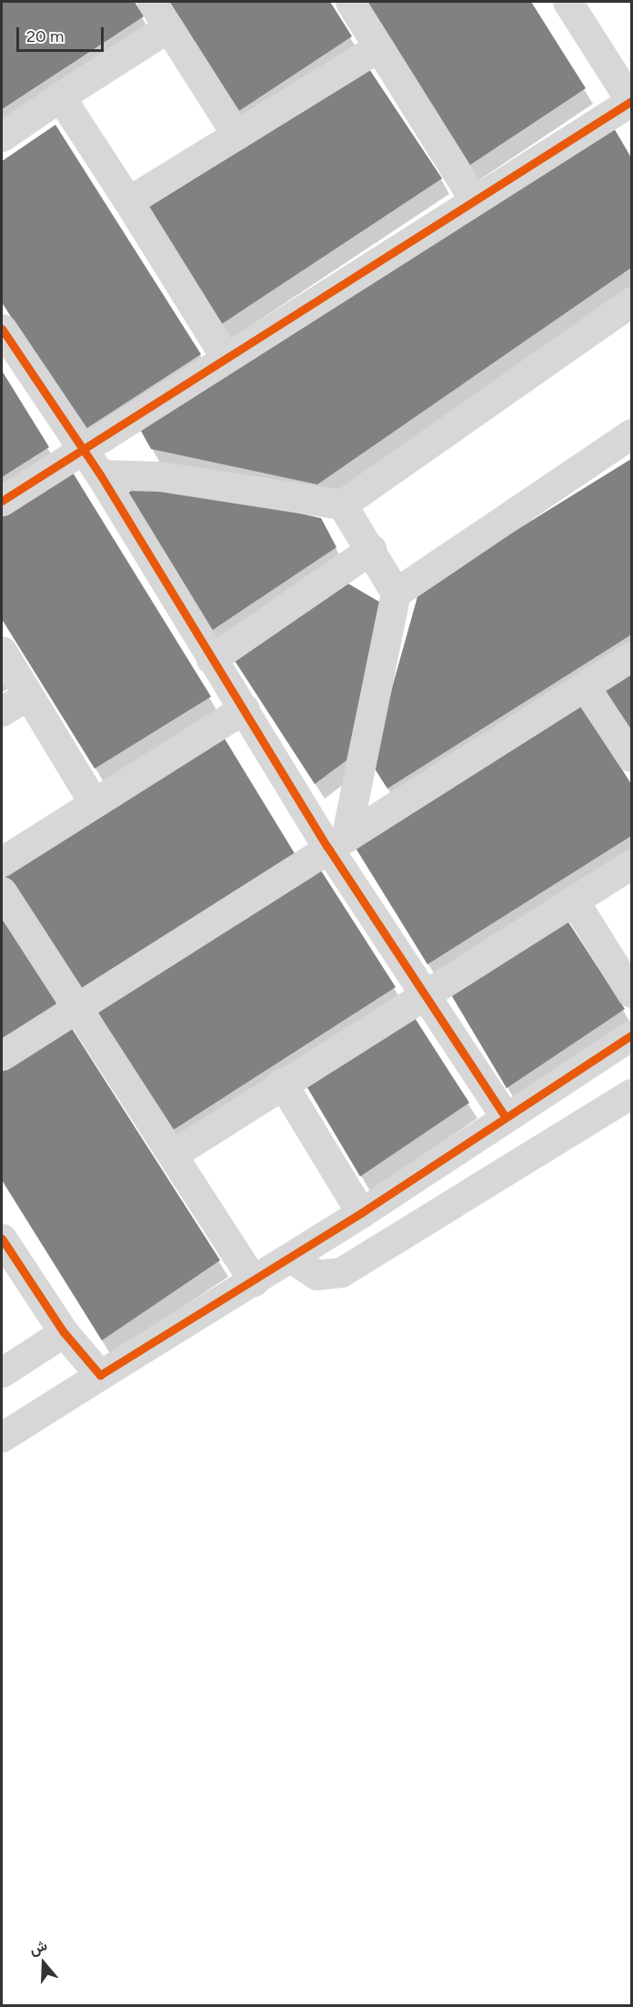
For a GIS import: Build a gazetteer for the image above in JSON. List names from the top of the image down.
{
  "scale_bar": "20 m",
  "north": "top"
}
